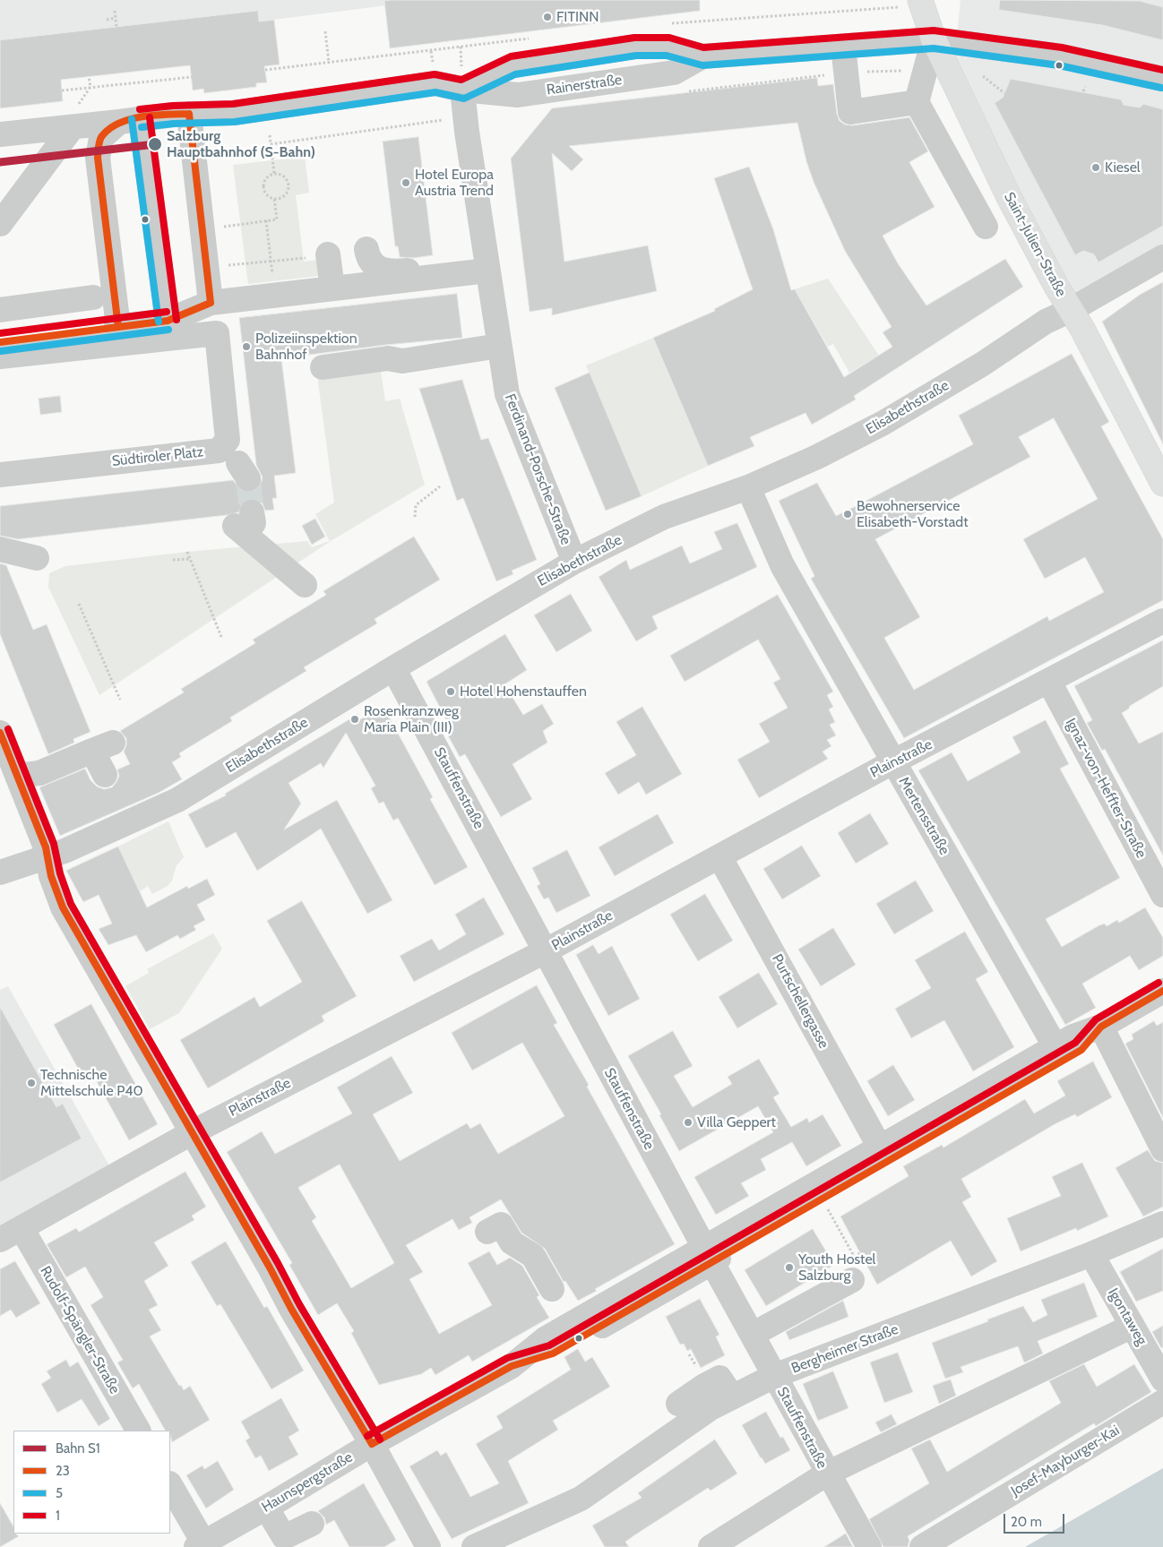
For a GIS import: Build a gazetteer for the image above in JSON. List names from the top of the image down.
{
  "streets": {
    "main road": ["Saint-Julien-Straße"],
    "street": [
      "Rainerstraße",
      "Elisabethstraße",
      "Südtiroler Platz",
      "Ferdinand-Porsche-Straße",
      "Plainstraße",
      "Stauffenstraße",
      "Ignaz-von-Heffter-Straße",
      "Mertensstraße",
      "Purtschellergasse",
      "Igontaweg",
      "Rudolf-Spängler-Straße",
      "Bergheimer Straße",
      "Josef-Mayburger-Kai",
      "Haunspergstraße"
    ]
  },
  "crossings": [
    ["Rainerstraße", "Saint-Julien-Straße"],
    ["Rainerstraße", "Ferdinand-Porsche-Straße"],
    ["Saint-Julien-Straße", "Elisabethstraße"],
    ["Elisabethstraße", "Ferdinand-Porsche-Straße"],
    ["Elisabethstraße", "Stauffenstraße"],
    ["Elisabethstraße", "Mertensstraße"],
    ["Plainstraße", "Stauffenstraße"],
    ["Plainstraße", "Ignaz-von-Heffter-Straße"],
    ["Plainstraße", "Mertensstraße"],
    ["Plainstraße", "Purtschellergasse"],
    ["Plainstraße", "Rudolf-Spängler-Straße"],
    ["Stauffenstraße", "Bergheimer Straße"],
    ["Stauffenstraße", "Haunspergstraße"],
    ["Mertensstraße", "Haunspergstraße"],
    ["Purtschellergasse", "Haunspergstraße"],
    ["Igontaweg", "Bergheimer Straße"]
  ],
  "places": [
    "FITINN",
    "Salzburg Hauptbahnhof (S-Bahn)",
    "Kiesel",
    "Hotel Europa Austria Trend",
    "Polizeiinspektion Bahnhof",
    "Bewohnerservice Elisabeth-Vorstadt",
    "Hotel Hohenstauffen",
    "Rosenkranzweg Maria Plain (III)",
    "Technische Mittelschule P40",
    "Villa Geppert",
    "Youth Hostel Salzburg"
  ],
  "lines": [
    "transit line 1",
    "transit line 5",
    "transit line 23",
    "rail line S1"
  ],
  "legend": [
    "Bahn S1",
    "23",
    "5",
    "1"
  ],
  "scale_bar": "20 m"
}
